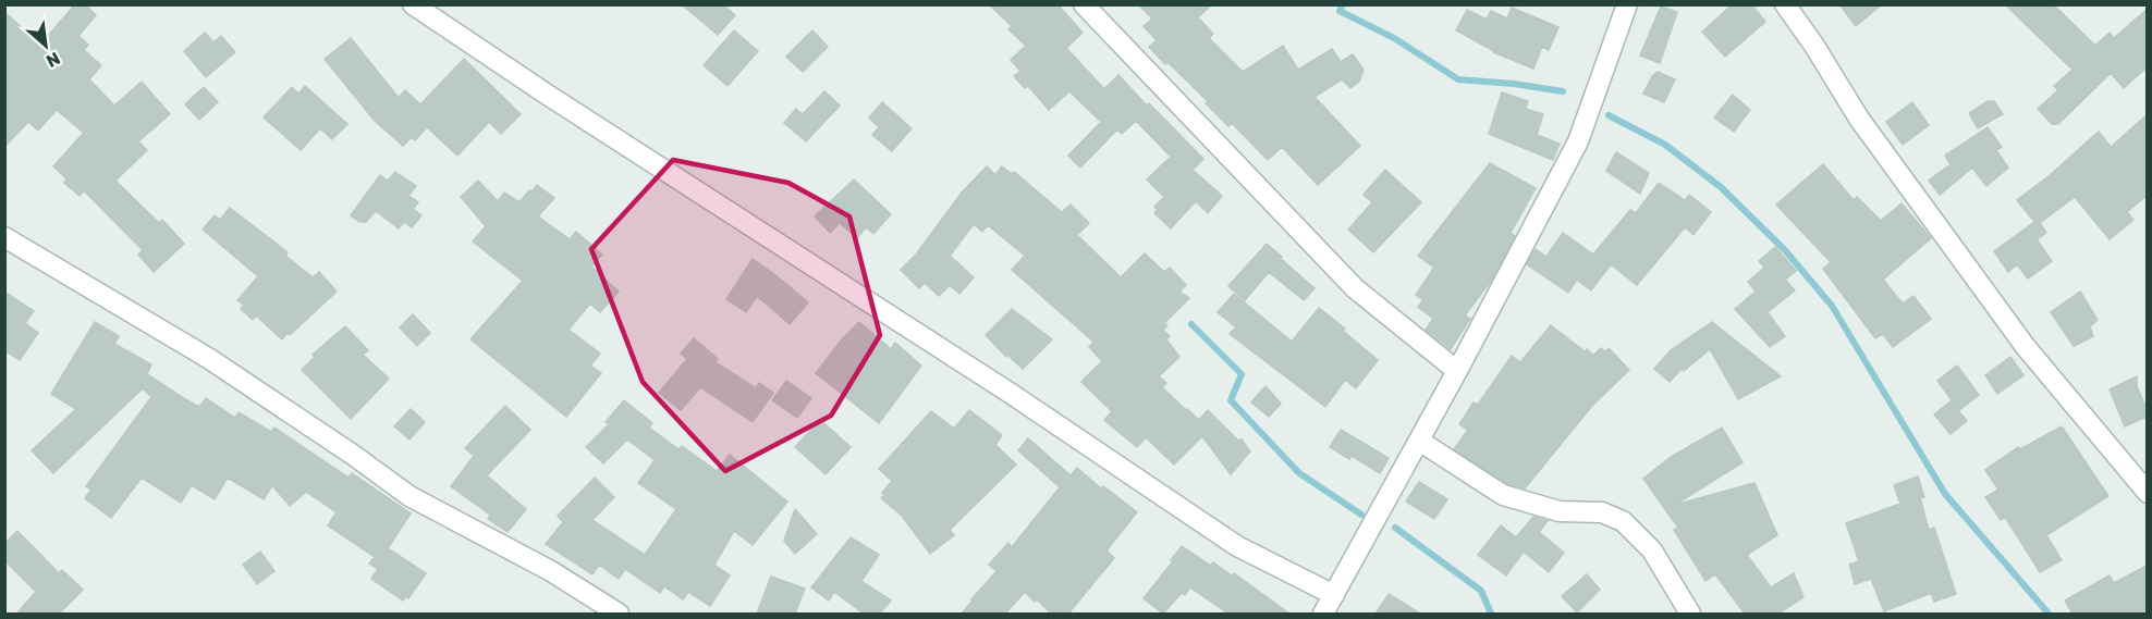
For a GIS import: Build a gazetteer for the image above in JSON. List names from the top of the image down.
{
  "north": "bottom right"
}
